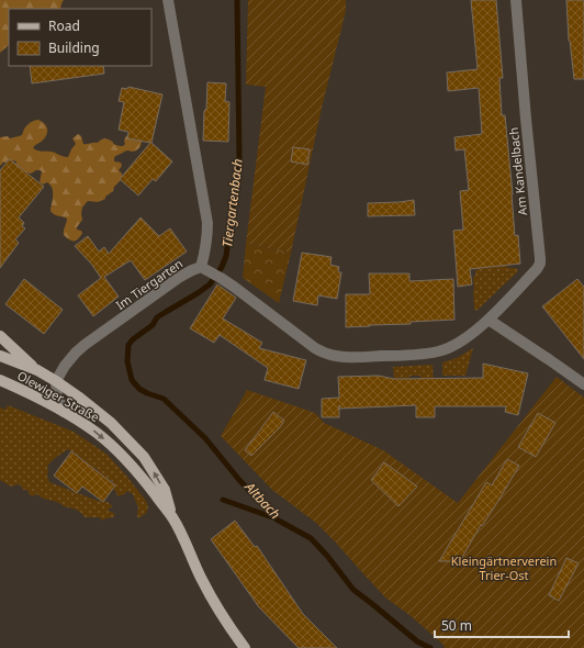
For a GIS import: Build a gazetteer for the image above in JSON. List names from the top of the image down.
{
  "streets": {
    "main road": ["Olewiger Straße"],
    "street": ["Am Kandelbach", "Im Tiergarten"]
  },
  "crossings": [
    ["Am Kandelbach", "Im Tiergarten"],
    ["Im Tiergarten", "Olewiger Straße"]
  ],
  "water": ["Tiergartenbach", "Altbach"],
  "parks": ["Kleingärtnerverein Trier-Ost"],
  "legend": ["Road", "Building"],
  "scale_bar": "50 m"
}
